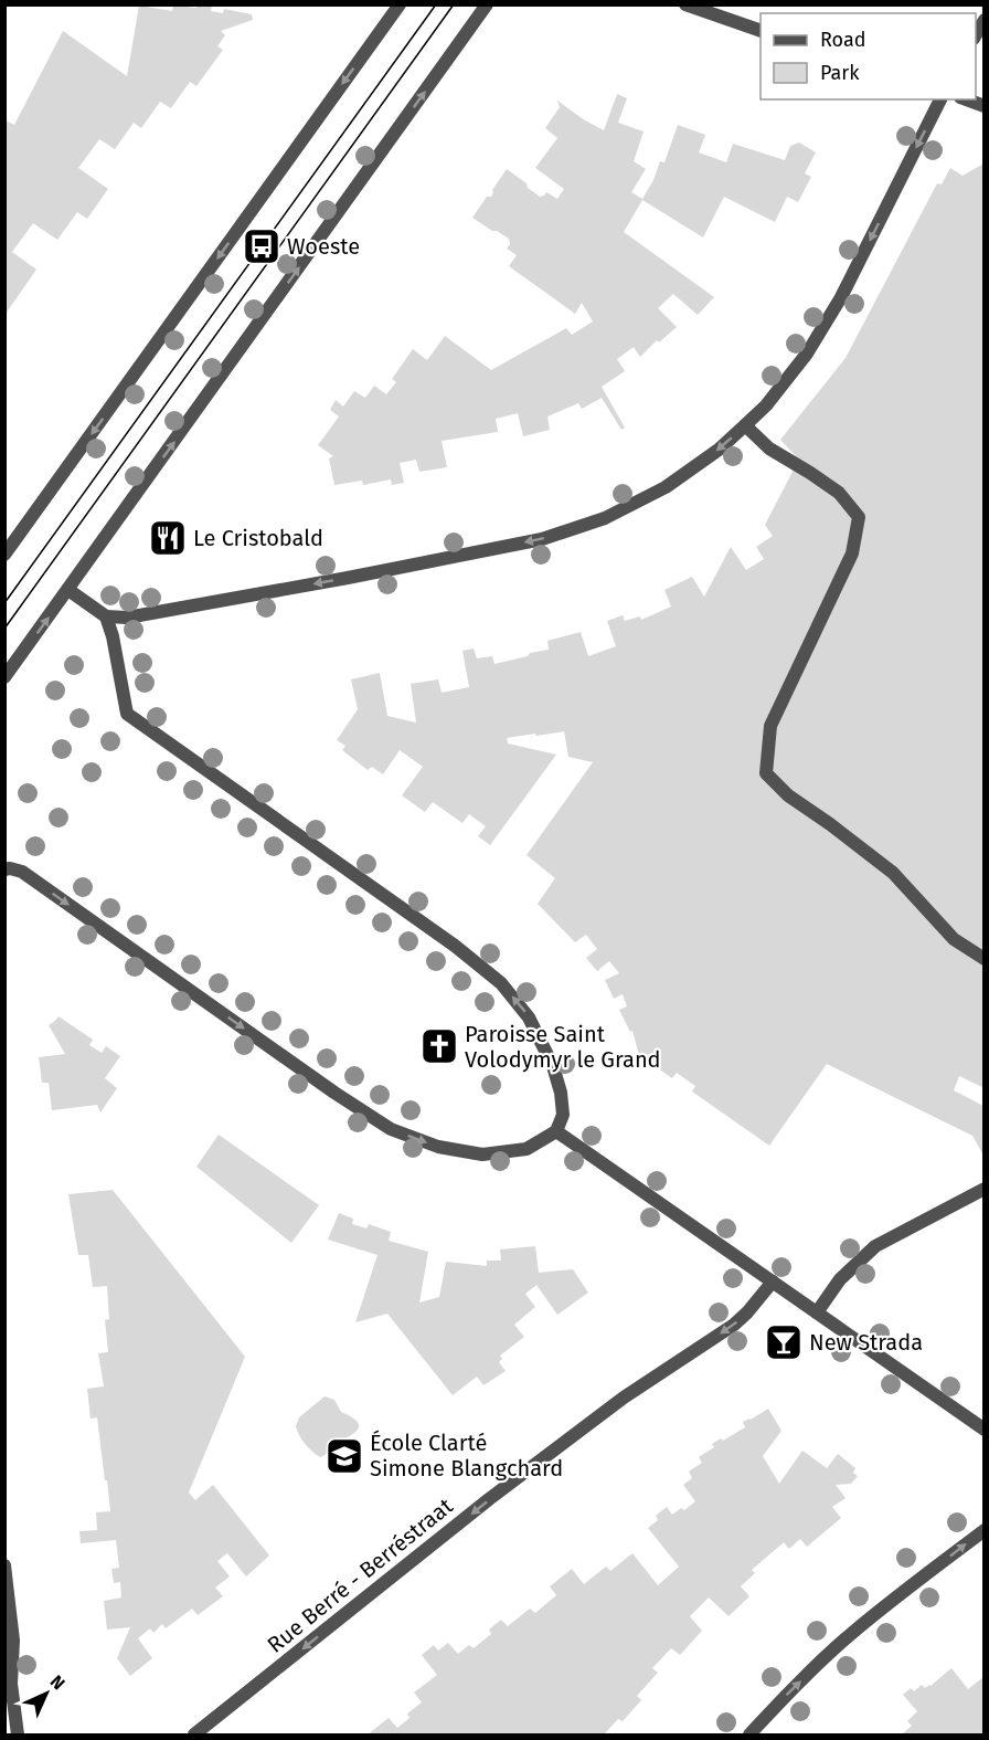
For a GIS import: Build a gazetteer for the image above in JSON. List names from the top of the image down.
{
  "streets": {
    "street": ["Rue Berré - Berréstraat"]
  },
  "one_way": ["Rue Berré - Berréstraat"],
  "places": {
    "bus stop": ["Woeste"],
    "restaurant": ["Le Cristobald"],
    "church": ["Paroisse Saint Volodymyr le Grand"],
    "bar": ["New Strada"],
    "school or university": ["École Clarté Simone Blangchard"]
  },
  "legend": ["Road", "Park"],
  "north": "top right"
}
